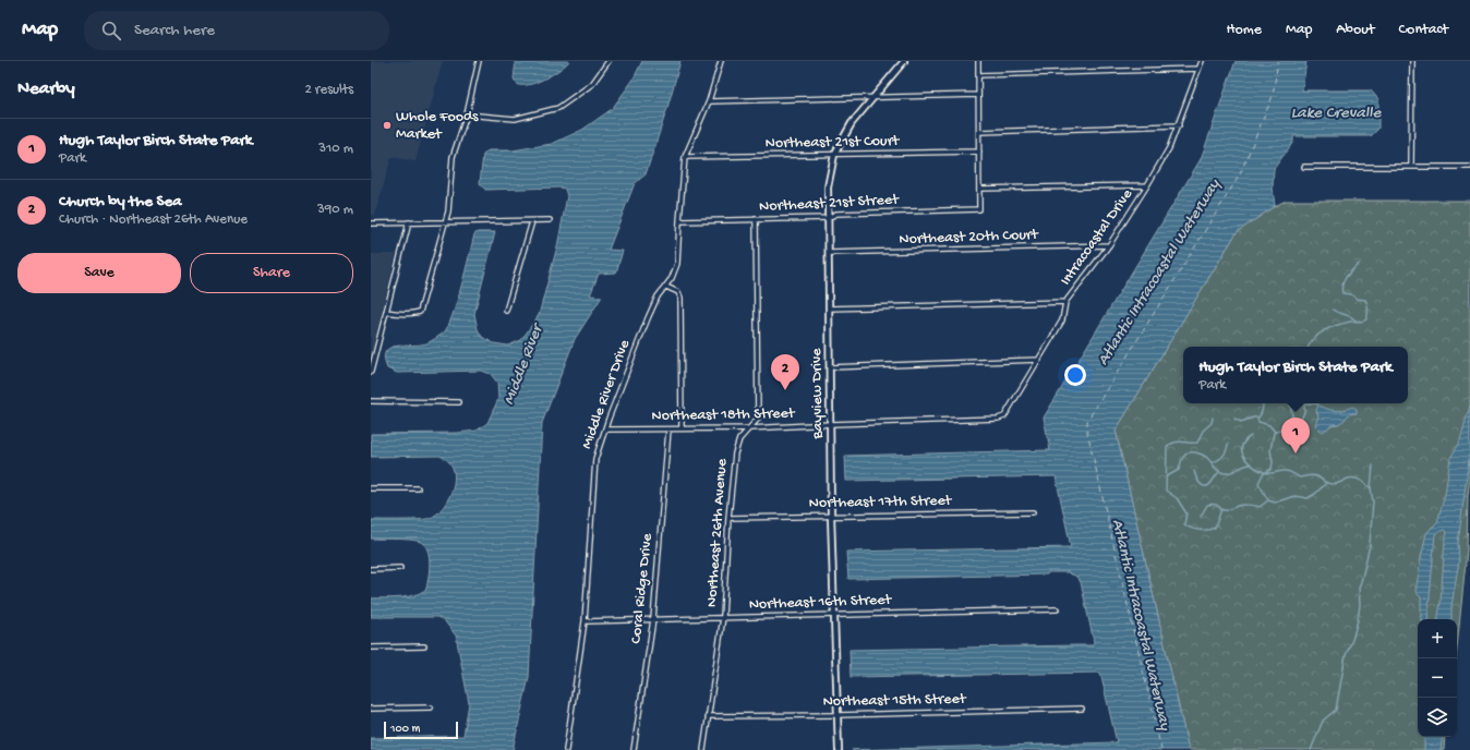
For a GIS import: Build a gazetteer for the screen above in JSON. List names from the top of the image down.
{
  "streets": {
    "street": [
      "Northeast 21st Court",
      "Northeast 21st Street",
      "Northeast 20th Court",
      "Intracoastal Drive",
      "Bayview Drive",
      "Middle River Drive",
      "Northeast 18th Street",
      "Northeast 17th Street",
      "Northeast 26th Avenue",
      "Coral Ridge Drive",
      "Northeast 16th Street",
      "Northeast 15th Street"
    ]
  },
  "crossings": [
    ["Northeast 21st Court", "Bayview Drive"],
    ["Northeast 21st Court", "Middle River Drive"],
    ["Northeast 21st Street", "Bayview Drive"],
    ["Northeast 21st Street", "Middle River Drive"],
    ["Northeast 21st Street", "Northeast 26th Avenue"],
    ["Northeast 20th Court", "Intracoastal Drive"],
    ["Northeast 20th Court", "Bayview Drive"],
    ["Intracoastal Drive", "Northeast 18th Street"],
    ["Bayview Drive", "Northeast 18th Street"],
    ["Bayview Drive", "Northeast 17th Street"],
    ["Bayview Drive", "Northeast 16th Street"],
    ["Bayview Drive", "Northeast 15th Street"],
    ["Middle River Drive", "Northeast 18th Street"],
    ["Middle River Drive", "Northeast 16th Street"],
    ["Northeast 18th Street", "Northeast 26th Avenue"],
    ["Northeast 18th Street", "Coral Ridge Drive"],
    ["Northeast 17th Street", "Northeast 26th Avenue"],
    ["Northeast 26th Avenue", "Northeast 16th Street"],
    ["Northeast 26th Avenue", "Northeast 15th Street"],
    ["Coral Ridge Drive", "Northeast 16th Street"]
  ],
  "water": ["Lake Crevalle", "Atlantic Intracoastal Waterway", "Middle River"],
  "places": ["Whole Foods Market"],
  "scale_bar": "100 m",
  "page": {
    "header": "Map",
    "search": "Search here",
    "nav": [
      "Home",
      "Map",
      "About",
      "Contact"
    ],
    "heading": ["Nearby", "2 results"],
    "list": [
      {
        "mark": "1",
        "name": "Hugh Taylor Birch State Park",
        "note": "Park",
        "value": "310 m"
      },
      {
        "mark": "2",
        "name": "Church by the Sea",
        "note": "Church · Northeast 26th Avenue",
        "value": "390 m"
      }
    ],
    "buttons": ["Save", "Share"],
    "popup": ["Hugh Taylor Birch State Park", "Park"],
    "pins": ["2", "1"],
    "map_buttons": ["+", "−"],
    "scale": "100 m"
  }
}
